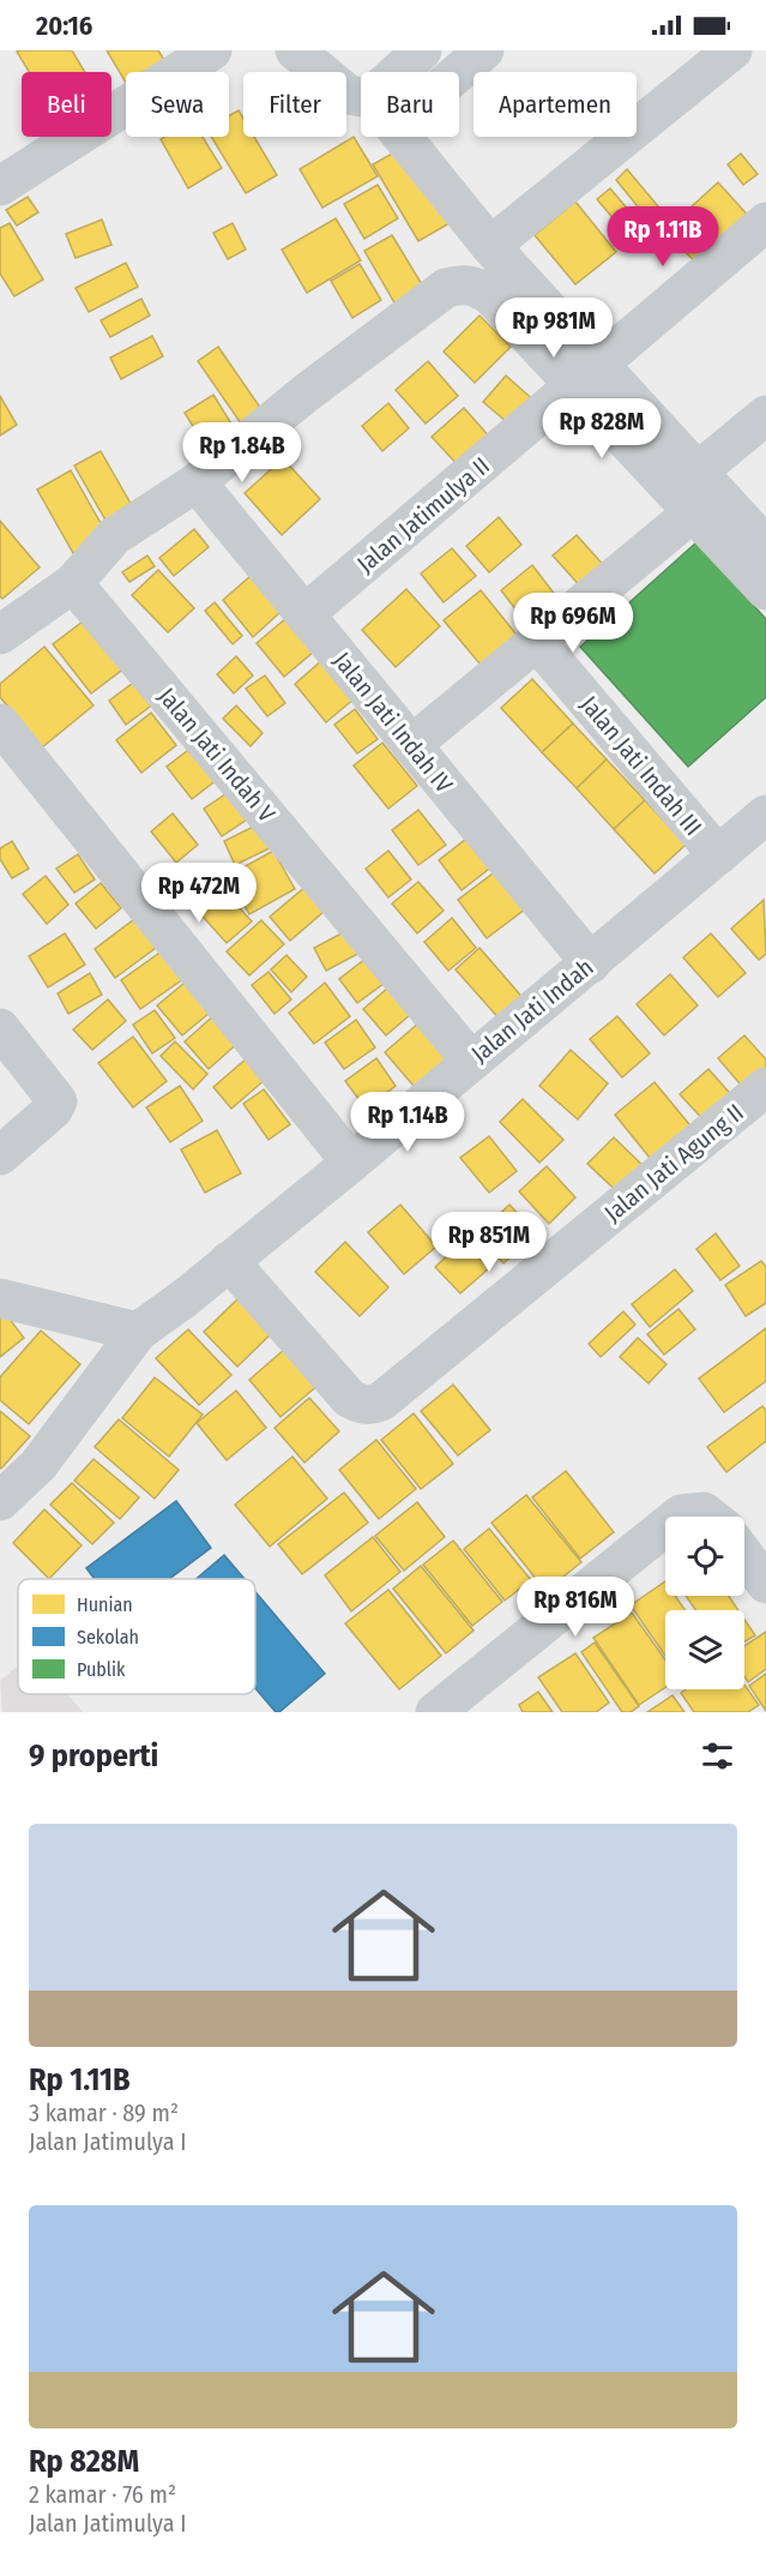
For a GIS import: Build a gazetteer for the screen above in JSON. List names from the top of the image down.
{
  "streets": {
    "street": [
      "Jalan Jatimulya II",
      "Jalan Jati Indah IV",
      "Jalan Jati Indah V",
      "Jalan Jati Indah III",
      "Jalan Jati Indah",
      "Jalan Jati Agung II"
    ]
  },
  "crossings": [
    ["Jalan Jatimulya II", "Jalan Jati Indah IV"],
    ["Jalan Jati Indah IV", "Jalan Jati Indah"],
    ["Jalan Jati Indah V", "Jalan Jati Indah"],
    ["Jalan Jati Indah III", "Jalan Jati Indah"],
    ["Jalan Jati Indah", "Jalan Jati Agung II"]
  ],
  "legend": ["Hunian", "Sekolah", "Publik"],
  "page": {
    "status": "20:16",
    "chip": [
      "Beli",
      "Sewa",
      "Filter",
      "Baru",
      "Apartemen"
    ],
    "price": [
      "Rp 1.11B",
      "Rp 981M",
      "Rp 828M",
      "Rp 1.84B",
      "Rp 696M",
      "Rp 472M",
      "Rp 1.14B",
      "Rp 851M",
      "Rp 816M"
    ],
    "heading": "9 properti",
    "list": [
      {
        "name": "Rp 1.11B",
        "note": "3 kamar · 89 m² · Jalan Jatimulya I"
      },
      {
        "name": "Rp 828M",
        "note": "2 kamar · 76 m² · Jalan Jatimulya I"
      }
    ]
  }
}
